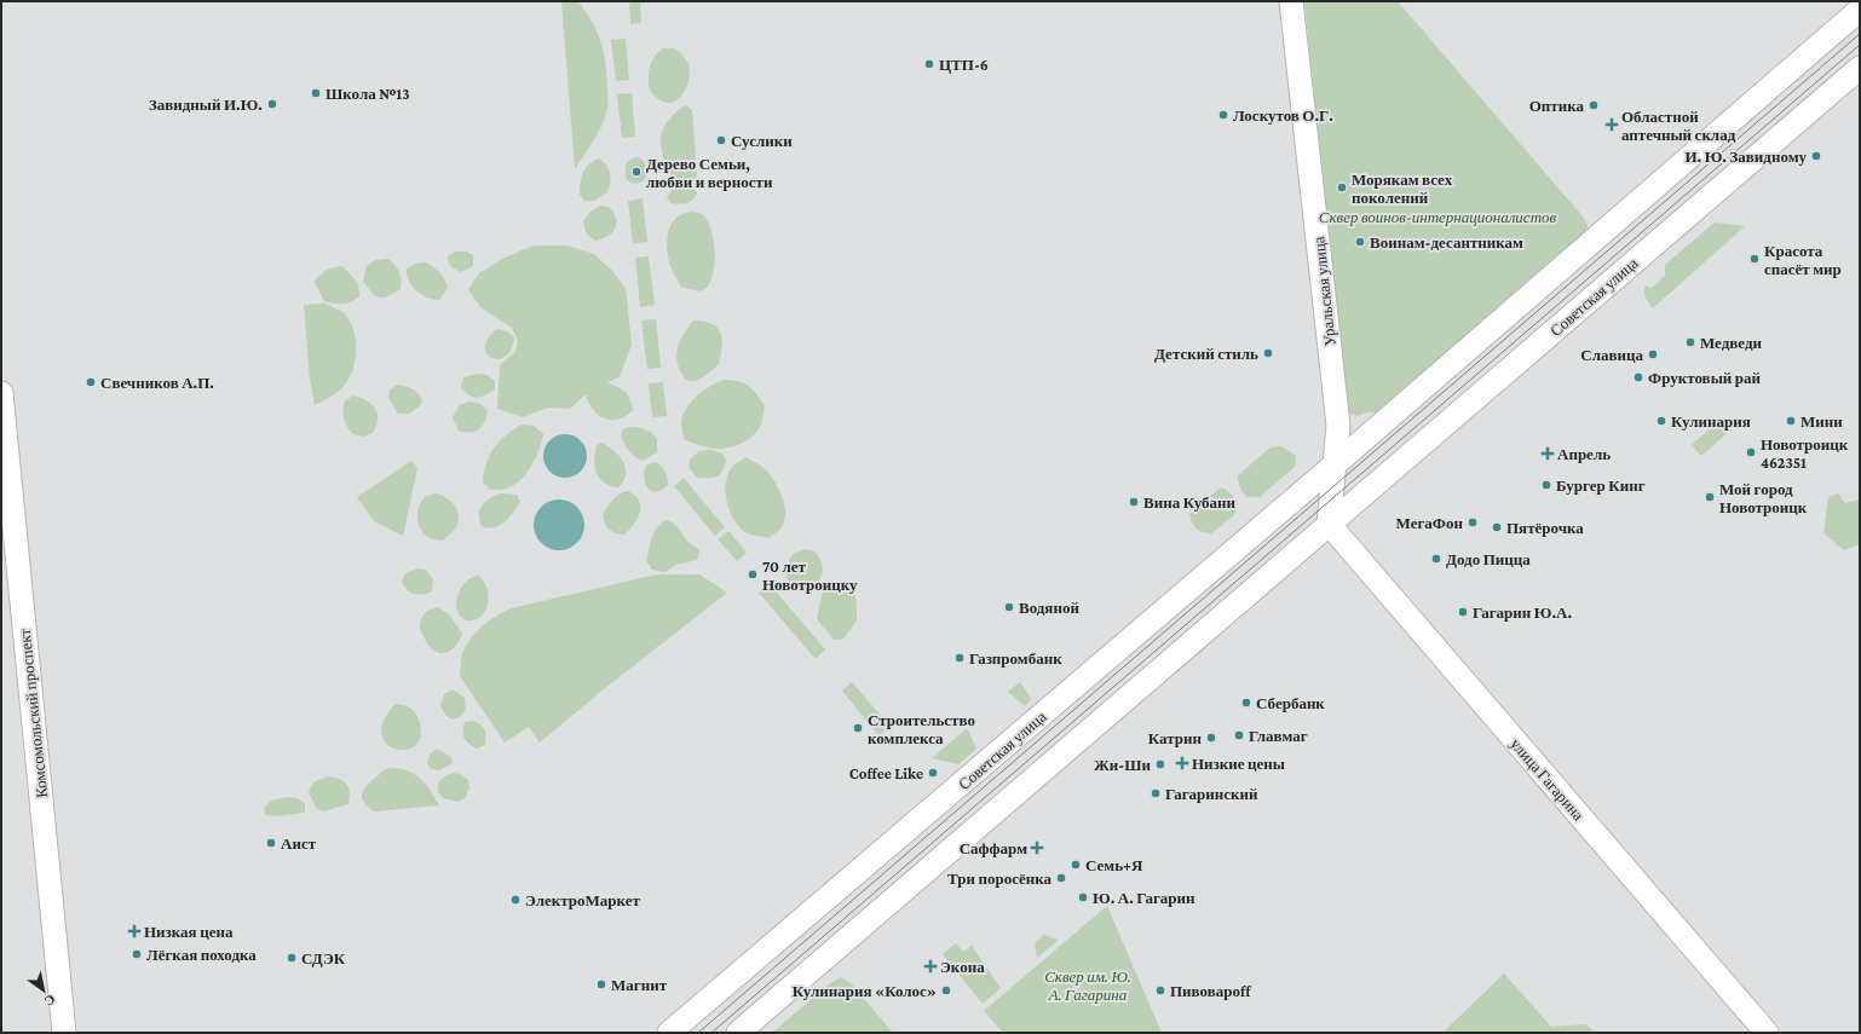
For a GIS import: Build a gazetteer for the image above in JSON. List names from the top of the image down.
{
  "streets": {
    "main road": [
      "Уральская улица",
      "Советская улица",
      "Комсомольский проспект",
      "улица Гагарина"
    ]
  },
  "crossings": [
    ["Уральская улица", "Советская улица"],
    ["Советская улица", "улица Гагарина"]
  ],
  "parks": ["Сквер воинов-интернационалистов", "Сквер им. Ю. А. Гагарина"],
  "places": {
    "other": [
      "ЦТП-6",
      "Школа №13",
      "Завидный И.Ю.",
      "Оптика",
      "Лоскутов О.Г.",
      "Суслики",
      "И. Ю. Завидному",
      "Дерево Семьи, любви и верности",
      "Морякам всех поколений",
      "Воинам-десантникам",
      "Красота спасёт мир",
      "Медведи",
      "Детский стиль",
      "Славица",
      "Фруктовый рай",
      "Свечников А.П.",
      "Кулинария",
      "Мини",
      "Новотроицк 462351",
      "Бургер Кинг",
      "Мой город Новотроицк",
      "Вина Кубани",
      "МегаФон",
      "Пятёрочка",
      "Додо Пицца",
      "70 лет Новотроицку",
      "Водяной",
      "Гагарин Ю.А.",
      "Газпромбанк",
      "Сбербанк",
      "Строительство комплекса",
      "Главмаг",
      "Катрин",
      "Жи-Ши",
      "Coffee Like",
      "Гагаринский",
      "Аист",
      "Семь+Я",
      "Три поросёнка",
      "Ю. А. Гагарин",
      "ЭлектроМаркет",
      "Лёгкая походка",
      "СДЭК",
      "Магнит",
      "Кулинария «Колос»",
      "Пивовароff"
    ],
    "health": [
      "Областной аптечный склад",
      "Апрель",
      "Низкие цены",
      "Саффарм",
      "Низкая цена",
      "Экона"
    ]
  },
  "north": "bottom right"
}
